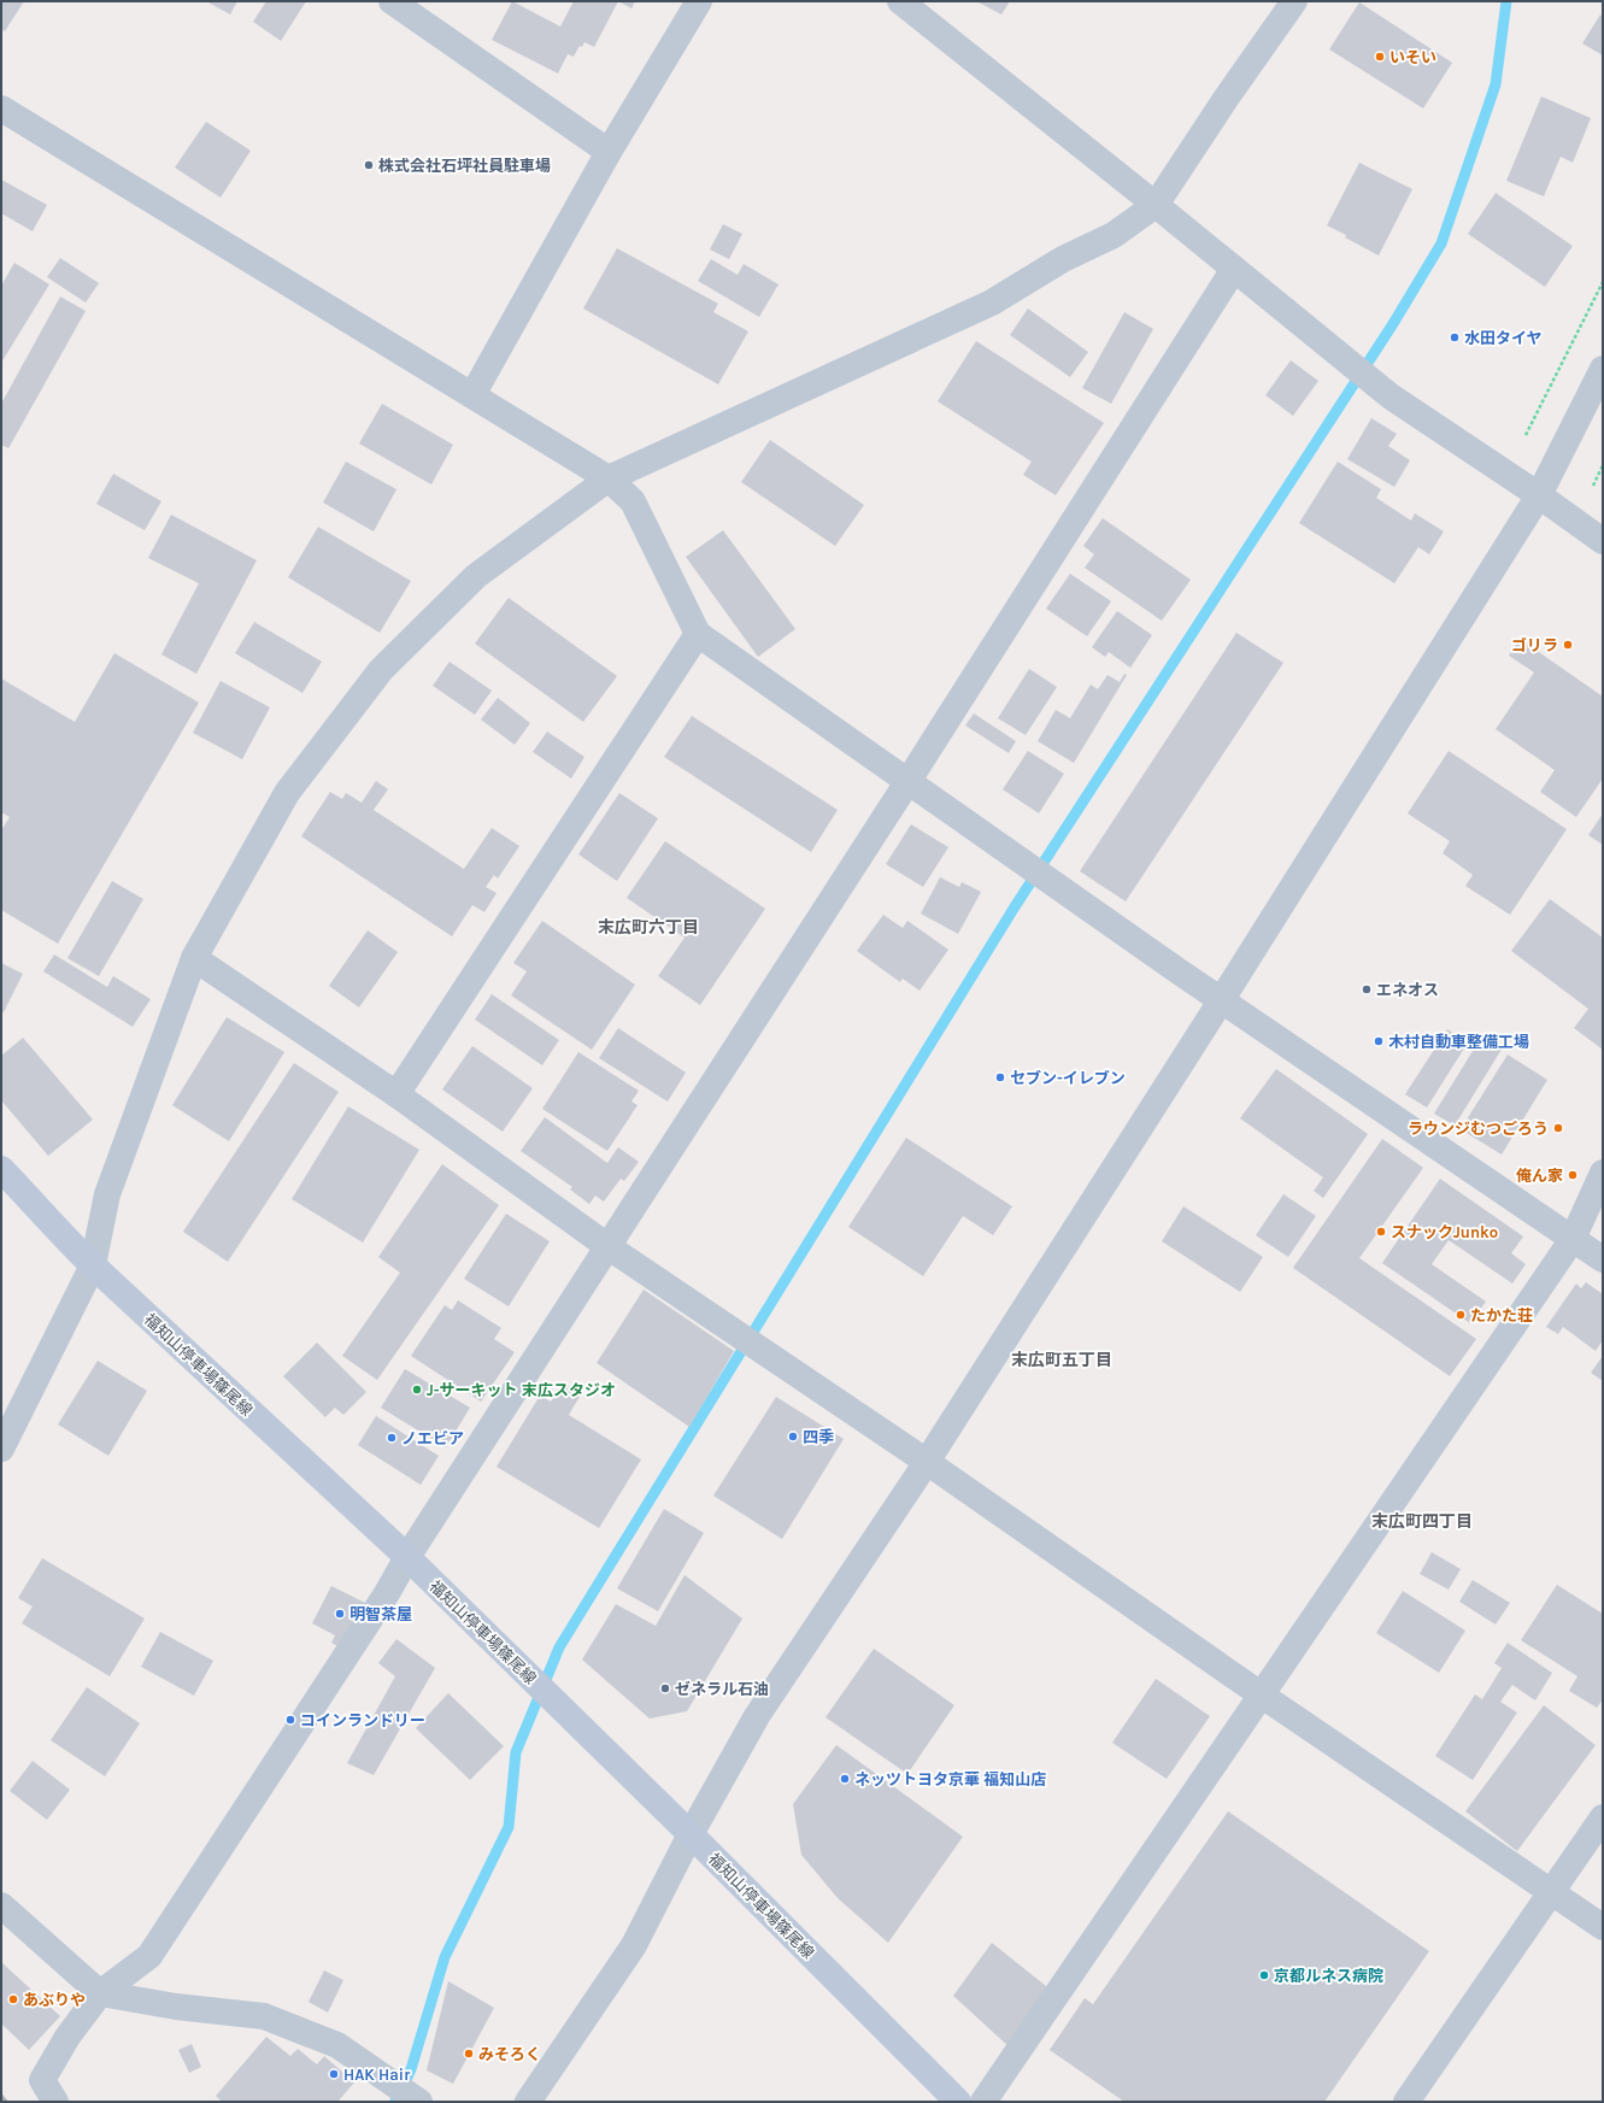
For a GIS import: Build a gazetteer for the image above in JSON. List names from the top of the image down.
{
  "streets": {
    "main road": ["福知山停車場篠尾線"]
  },
  "districts": ["末広町六丁目", "末広町五丁目", "末広町四丁目"],
  "places": [
    "いそい",
    "株式会社石坪社員駐車場",
    "水田タイヤ",
    "ゴリラ",
    "エネオス",
    "木村自動車整備工場",
    "セブン-イレブン",
    "ラウンジむつごろう",
    "俺ん家",
    "スナックJunko",
    "たかた荘",
    "J-サーキット 末広スタジオ",
    "四季",
    "ノエビア",
    "明智茶屋",
    "ゼネラル石油",
    "コインランドリー",
    "ネッツトヨタ京華 福知山店",
    "京都ルネス病院",
    "あぶりや",
    "みそろく",
    "HAK Hair"
  ]
}
